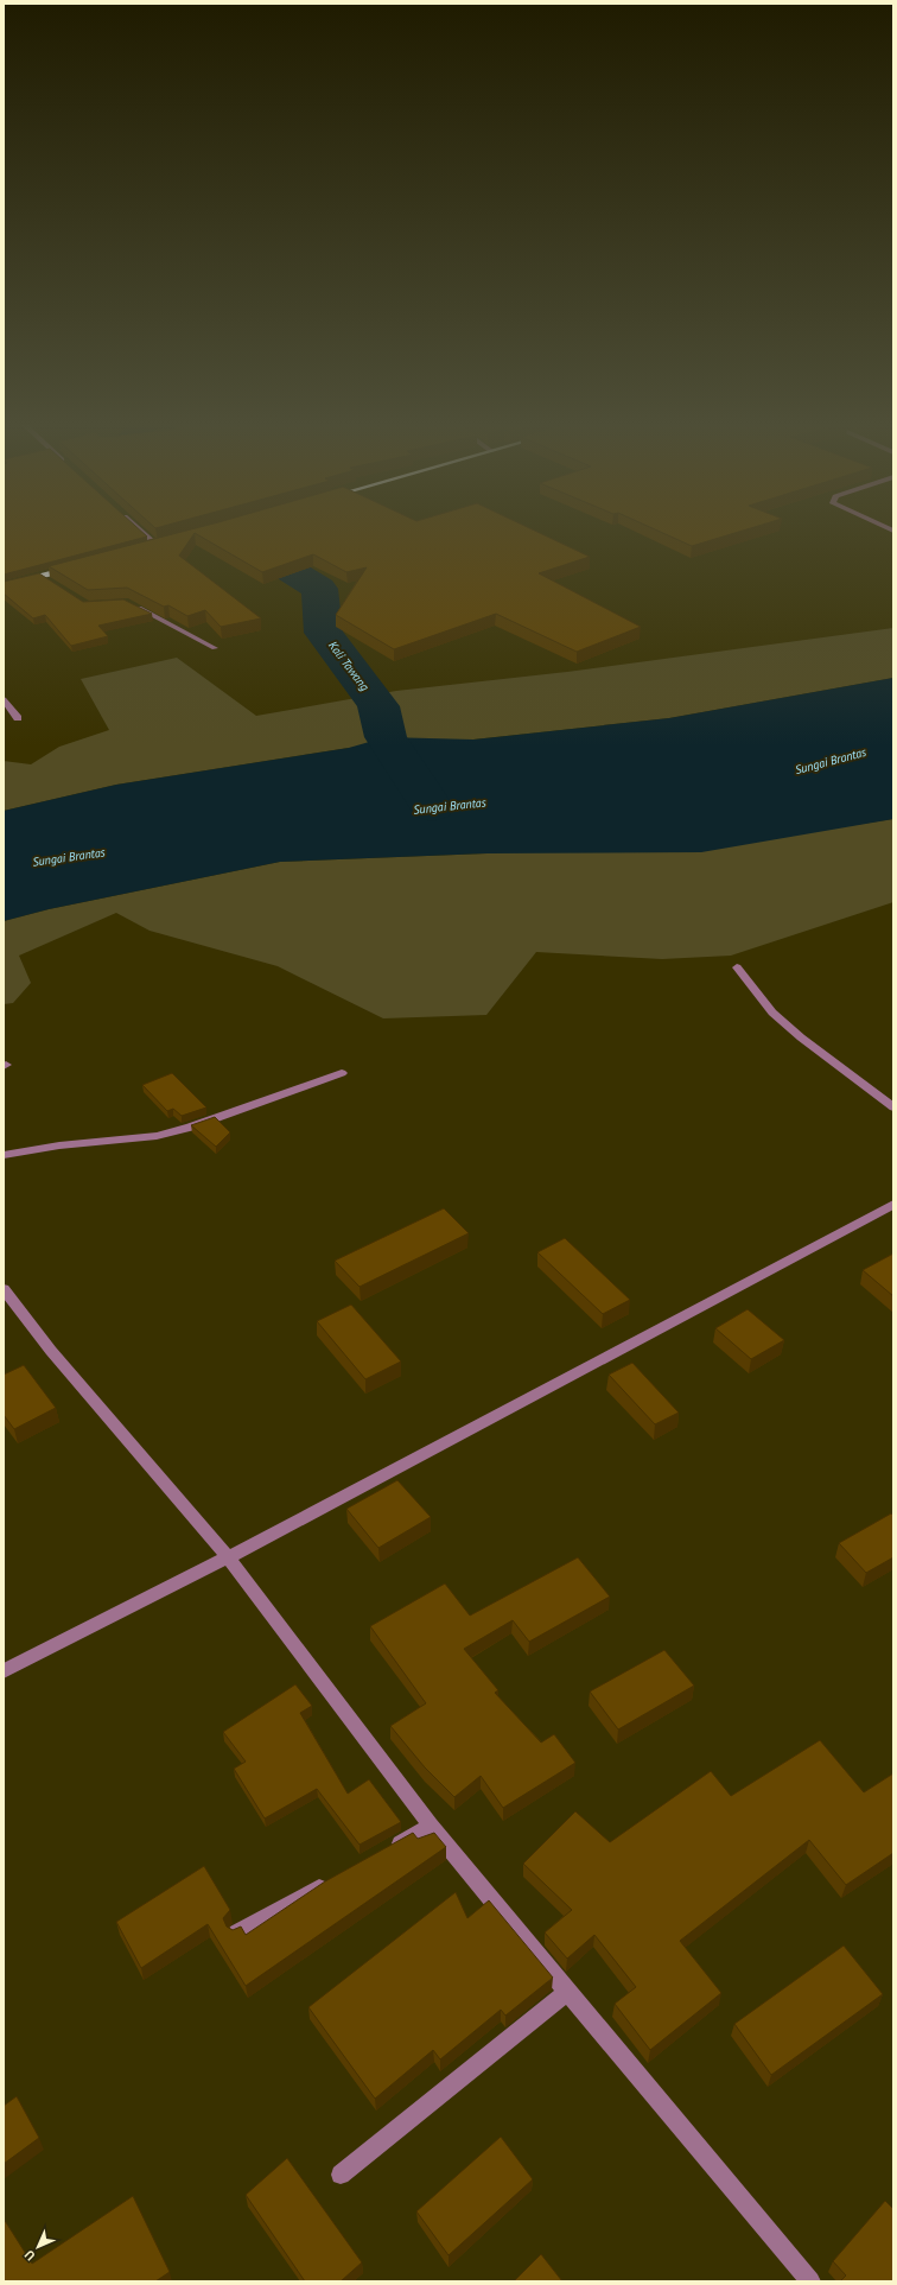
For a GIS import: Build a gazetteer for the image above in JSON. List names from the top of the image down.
{
  "water": ["Kali Tawang", "Sungai Brantas"],
  "north": "bottom left"
}
